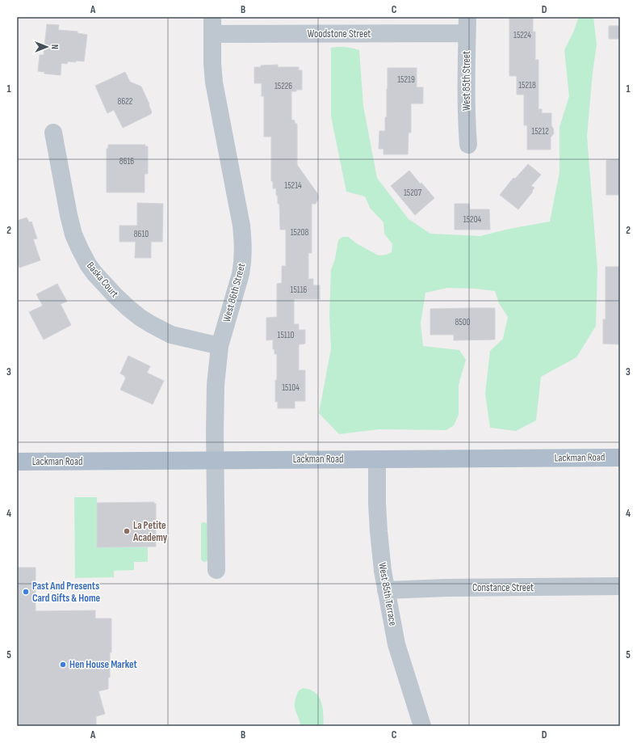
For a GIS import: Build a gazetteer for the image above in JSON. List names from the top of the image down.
{
  "streets": {
    "main road": ["Lackman Road"],
    "street": [
      "Woodstone Street",
      "West 85th Street",
      "Baska Court",
      "West 86th Street",
      "Constance Street",
      "West 85th Terrace"
    ]
  },
  "crossings": [
    ["Woodstone Street", "West 85th Street"],
    ["Woodstone Street", "West 86th Street"],
    ["Baska Court", "West 86th Street"],
    ["West 86th Street", "Lackman Road"],
    ["Lackman Road", "West 85th Terrace"],
    ["Constance Street", "West 85th Terrace"]
  ],
  "places": ["La Petite Academy", "Past And Presents Card Gifts & Home", "Hen House Market"],
  "house_numbers": [
    "15224",
    "15219",
    "15218",
    "15226",
    "8622",
    "15212",
    "8616",
    "15214",
    "15207",
    "15204",
    "15208",
    "8610",
    "15116",
    "8500",
    "15110",
    "15104"
  ],
  "north": "right",
  "grid": {
    "columns": [
      "A",
      "B",
      "C",
      "D"
    ],
    "rows": [
      "1",
      "2",
      "3",
      "4",
      "5"
    ]
  }
}
